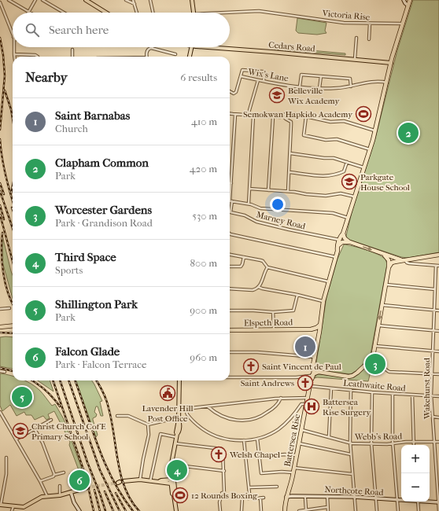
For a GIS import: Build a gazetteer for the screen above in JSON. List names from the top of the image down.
{
  "streets": {
    "highway": ["Elspeth Road", "Battersea Rise"],
    "main road": ["Cedars Road", "Northcote Road"],
    "street": [
      "Victoria Rise",
      "Wix's Lane",
      "Marney Road",
      "Leathwaite Road",
      "Wakehurst Road",
      "Webb's Road"
    ]
  },
  "crossings": [
    ["Victoria Rise", "Battersea Rise"],
    ["Cedars Road", "Battersea Rise"],
    ["Wix's Lane", "Battersea Rise"],
    ["Marney Road", "Battersea Rise"],
    ["Elspeth Road", "Battersea Rise"],
    ["Leathwaite Road", "Wakehurst Road"],
    ["Leathwaite Road", "Battersea Rise"],
    ["Wakehurst Road", "Webb's Road"],
    ["Wakehurst Road", "Northcote Road"],
    ["Webb's Road", "Battersea Rise"],
    ["Battersea Rise", "Northcote Road"]
  ],
  "places": {
    "school or university": ["Belleville Wix Academy", "Parkgate House School", "Christ Church CofE Primary School"],
    "sports": ["Semokwan Hapkido Academy", "12 Rounds Boxing"],
    "church": ["Saint Vincent de Paul", "Saint Andrews", "Welsh Chapel"],
    "public building": ["Lavender Hill Post Office"],
    "hospital": ["Battersea Rise Surgery"]
  },
  "page": {
    "search": "Search here",
    "heading": ["Nearby", "6 results"],
    "list": [
      {
        "mark": "1",
        "name": "Saint Barnabas",
        "note": "Church",
        "value": "410 m"
      },
      {
        "mark": "2",
        "name": "Clapham Common",
        "note": "Park",
        "value": "420 m"
      },
      {
        "mark": "3",
        "name": "Worcester Gardens",
        "note": "Park · Grandison Road",
        "value": "530 m"
      },
      {
        "mark": "4",
        "name": "Third Space",
        "note": "Sports",
        "value": "800 m"
      },
      {
        "mark": "5",
        "name": "Shillington Park",
        "note": "Park",
        "value": "900 m"
      },
      {
        "mark": "6",
        "name": "Falcon Glade",
        "note": "Park · Falcon Terrace",
        "value": "960 m"
      }
    ],
    "pins": [
      "2",
      "1",
      "3",
      "5",
      "4",
      "6"
    ],
    "map_buttons": ["+", "−"]
  }
}
